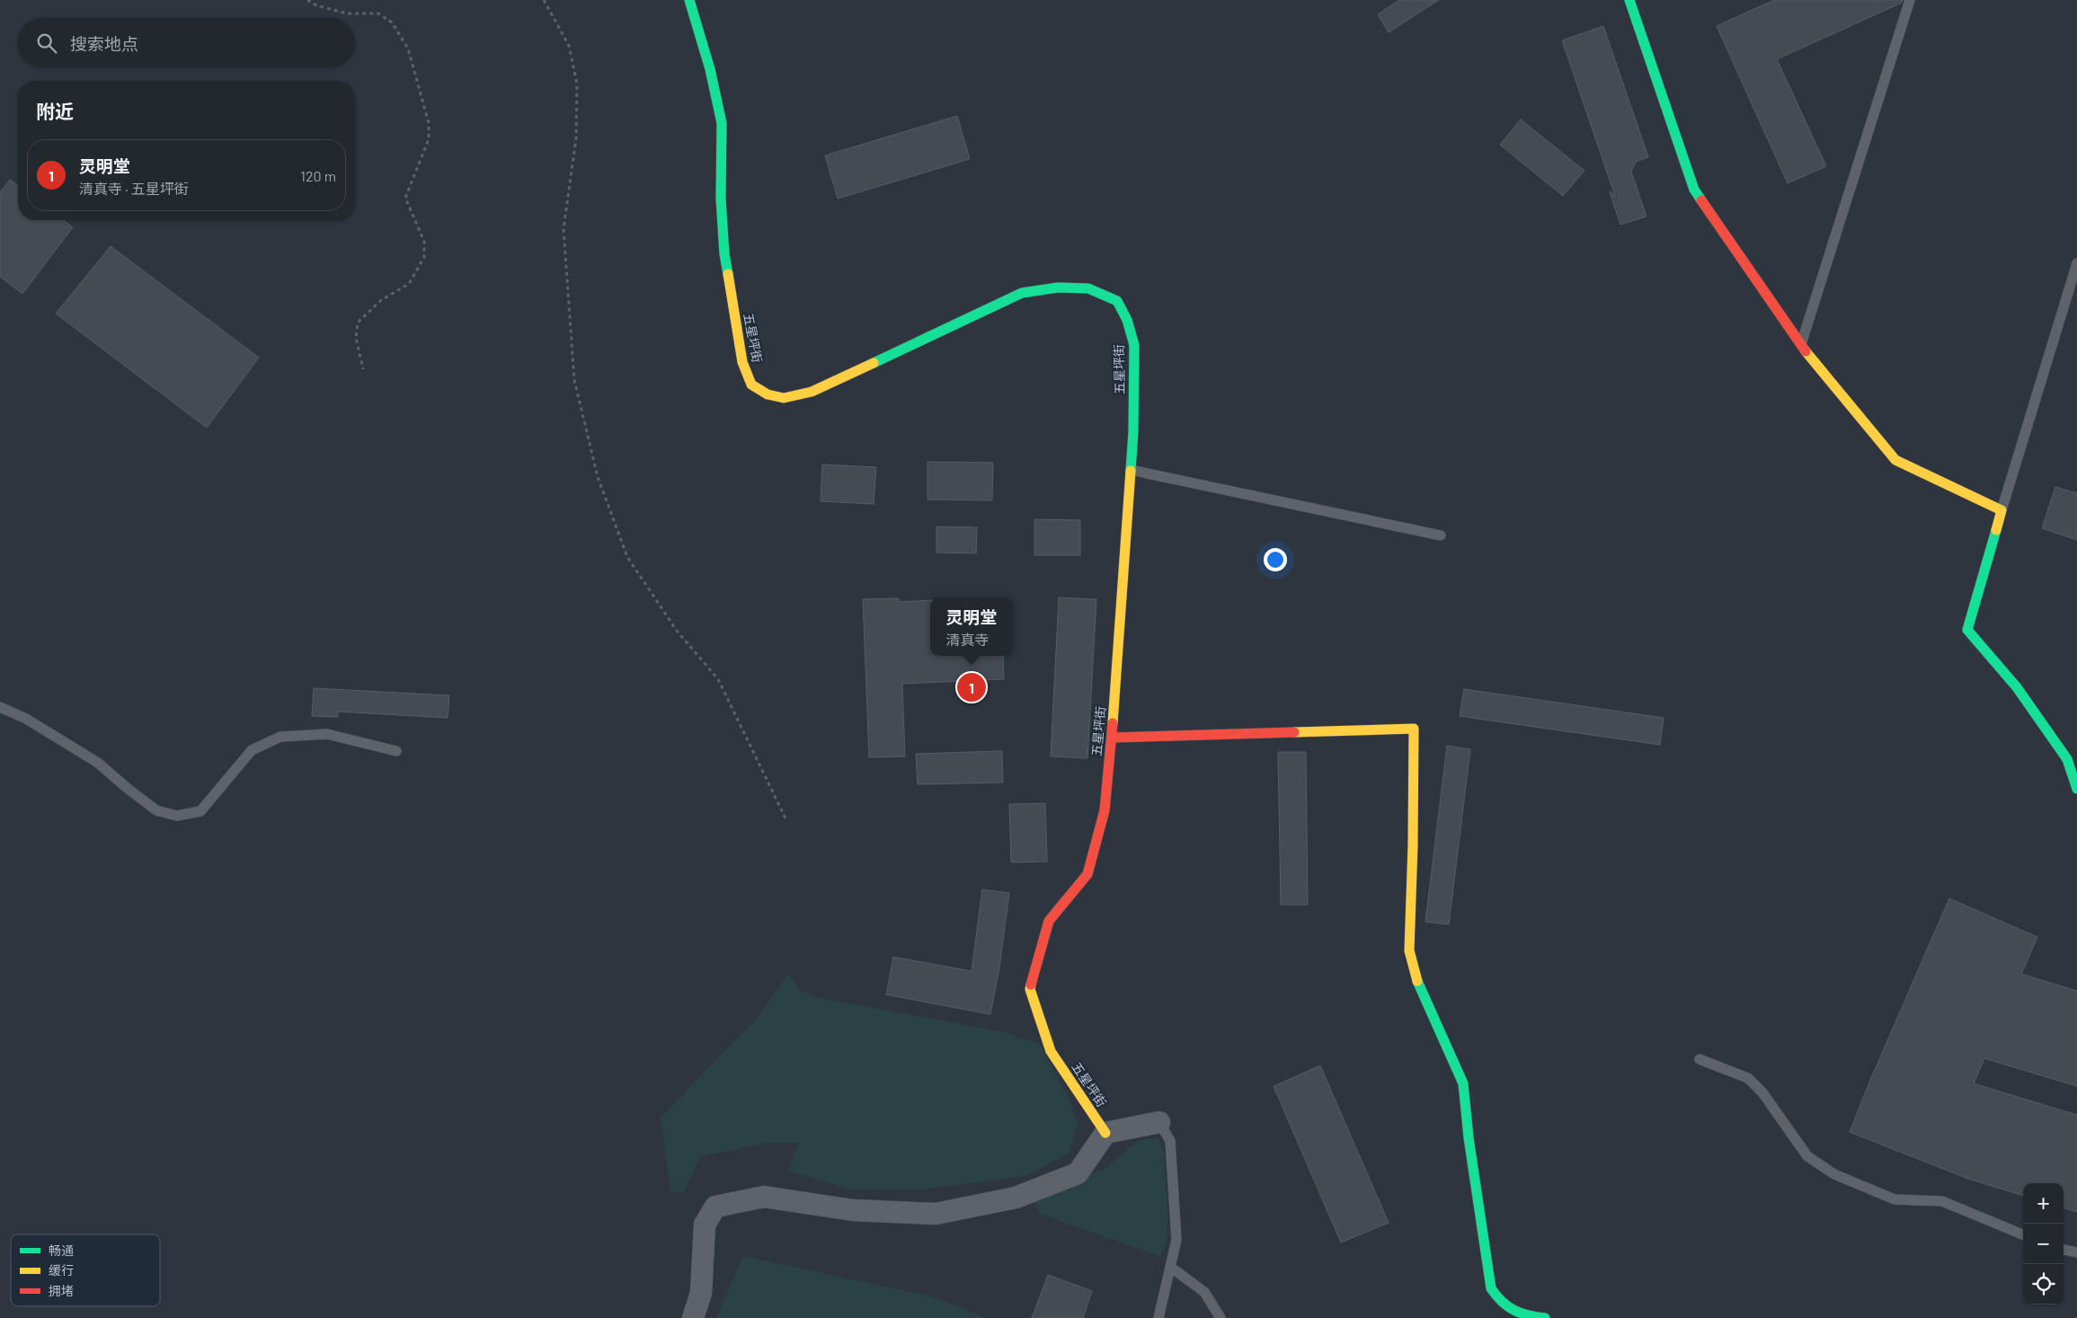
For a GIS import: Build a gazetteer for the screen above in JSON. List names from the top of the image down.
{
  "streets": {
    "street": ["五星坪街"]
  },
  "legend": ["畅通", "缓行", "拥堵"],
  "page": {
    "search": "搜索地点",
    "heading": "附近",
    "list": [
      {
        "mark": "1",
        "name": "灵明堂",
        "note": "清真寺 · 五星坪街",
        "value": "120 m"
      }
    ],
    "popup": ["灵明堂", "清真寺"],
    "pins": "1",
    "map_buttons": ["+", "−"]
  }
}
